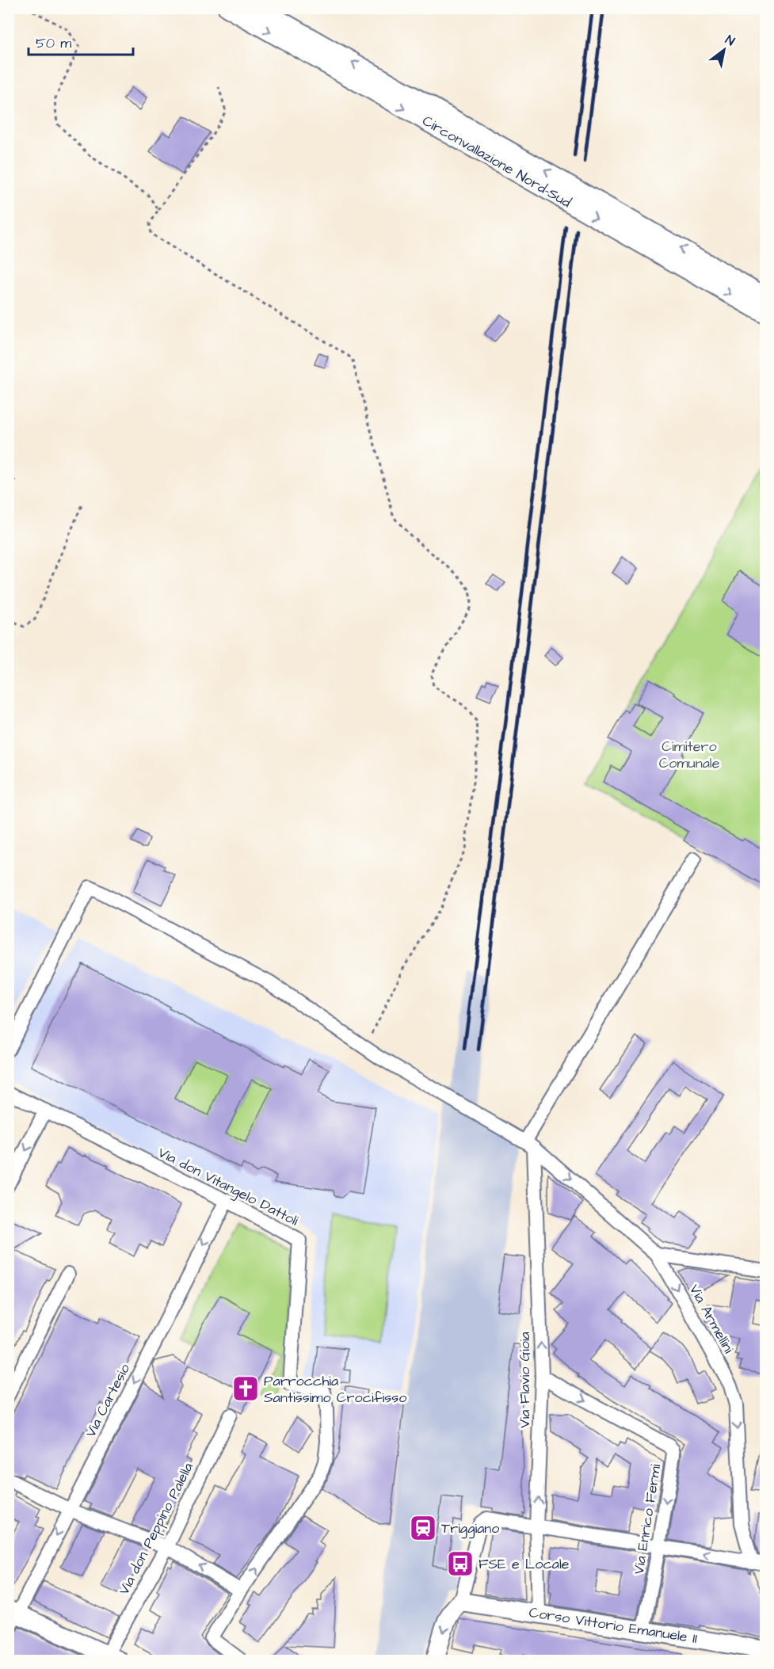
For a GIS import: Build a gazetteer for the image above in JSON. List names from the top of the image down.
{
  "streets": {
    "main road": ["Circonvallazione Nord-Sud", "Corso Vittorio Emanuele II"],
    "street": [
      "Via don Vitangelo Dattoli",
      "Via Armellini",
      "Via Flavio Gioia",
      "Via Cartesio",
      "Via Enrico Fermi",
      "Via don Peppino Palella"
    ]
  },
  "crossings": [
    ["Via don Vitangelo Dattoli", "Via Cartesio"],
    ["Via Armellini", "Via Flavio Gioia"],
    ["Via Flavio Gioia", "Via Enrico Fermi"],
    ["Via Flavio Gioia", "Corso Vittorio Emanuele II"],
    ["Via Enrico Fermi", "Corso Vittorio Emanuele II"]
  ],
  "one_way": [
    "Via don Vitangelo Dattoli",
    "Via Armellini",
    "Via Flavio Gioia",
    "Via Cartesio",
    "Via Enrico Fermi"
  ],
  "parks": ["Cimitero Comunale"],
  "places": {
    "church": ["Parrocchia Santissimo Crocifisso"],
    "station": ["Triggiano"],
    "bus stop": ["FSE e Locale"]
  },
  "scale_bar": "50 m",
  "north": "top right"
}
